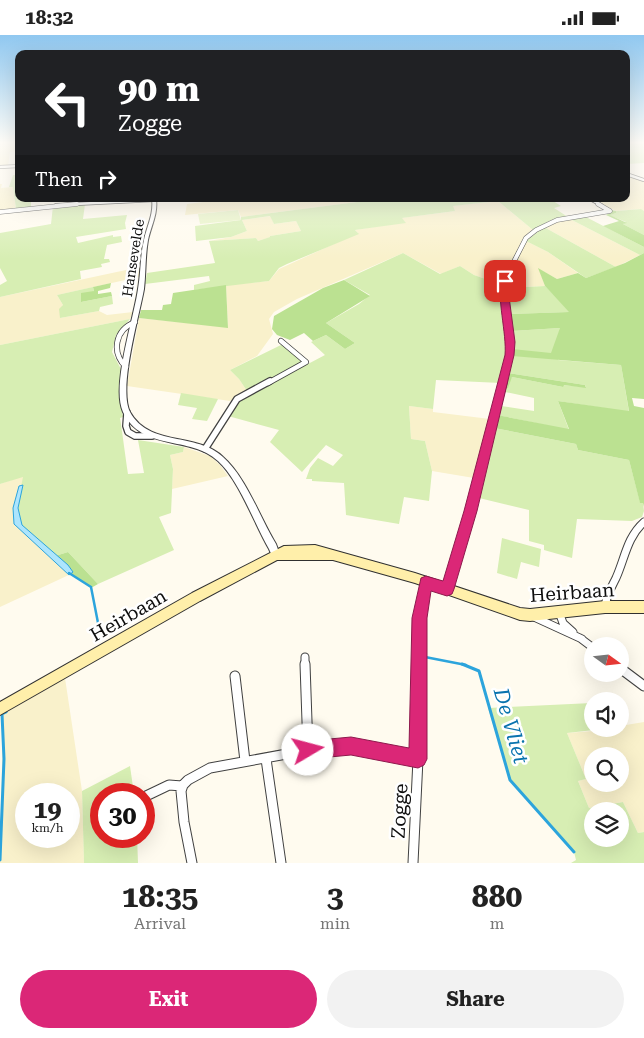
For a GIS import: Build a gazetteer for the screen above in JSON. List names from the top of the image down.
{
  "streets": {
    "main road": ["Heirbaan"],
    "street": ["Hansevelde", "Zogge"]
  },
  "crossings": [
    ["Heirbaan", "Zogge"]
  ],
  "water": ["De Vliet"],
  "north": "right",
  "page": {
    "status": "18:32",
    "turn": ["90 m", "Zogge"],
    "then": "Then",
    "speed": "19 km/h",
    "limit": "30",
    "eta": [
      "18:35",
      "Arrival",
      "3",
      "min",
      "880",
      "m"
    ],
    "buttons": ["Exit", "Share"]
  }
}
